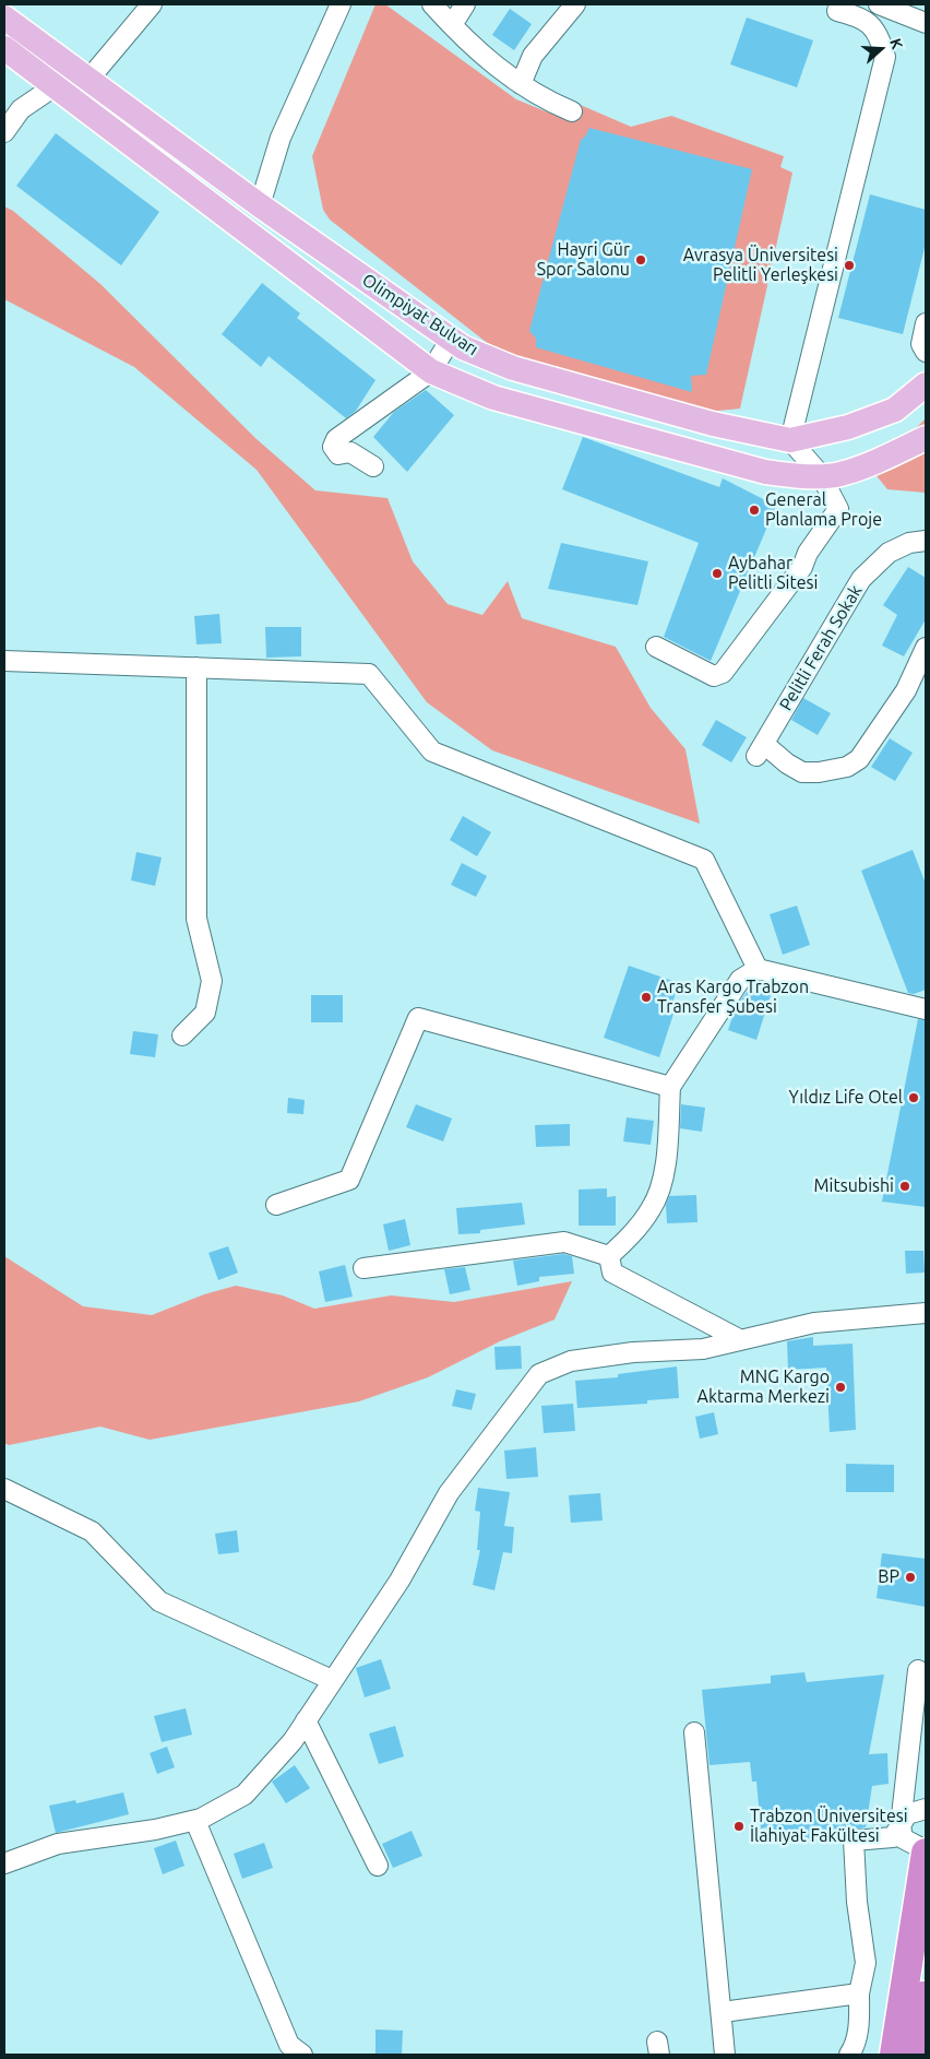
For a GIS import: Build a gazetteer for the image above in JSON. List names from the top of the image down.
{
  "streets": {
    "main road": ["Olimpiyat Bulvarı"],
    "street": ["Pelitli Ferah Sokak"]
  },
  "places": [
    "Hayri Gür Spor Salonu",
    "Avrasya Üniversitesi Pelitli Yerleşkesi",
    "General Planlama Proje",
    "Aybahar Pelitli Sitesi",
    "Aras Kargo Trabzon Transfer Şubesi",
    "Yıldız Life Otel",
    "Mitsubishi",
    "MNG Kargo Aktarma Merkezi",
    "BP",
    "Trabzon Üniversitesi İlahiyat Fakültesi"
  ],
  "north": "right"
}
